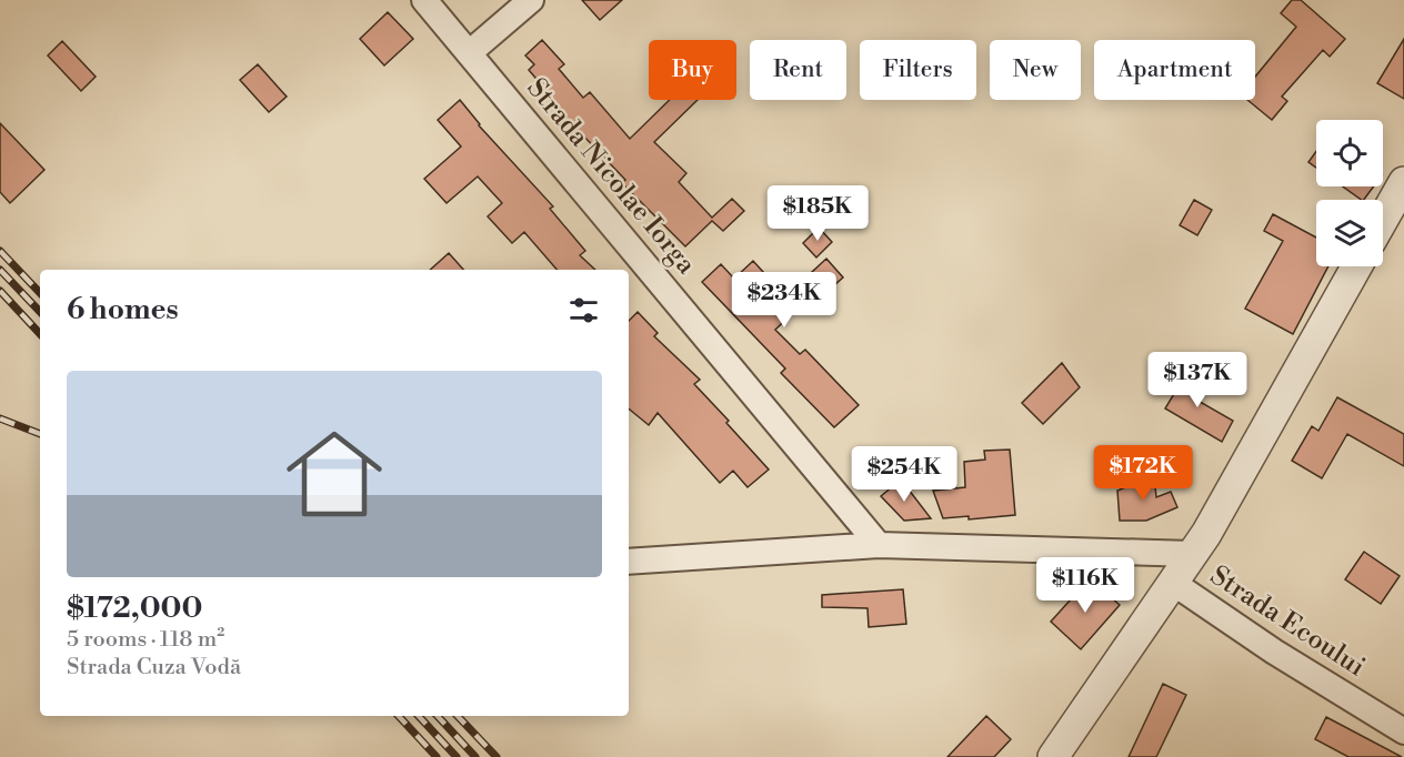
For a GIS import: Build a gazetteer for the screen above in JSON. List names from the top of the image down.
{
  "streets": {
    "street": ["Strada Nicolae Iorga", "Strada Ecoului"]
  },
  "page": {
    "chip": [
      "Buy",
      "Rent",
      "Filters",
      "New",
      "Apartment"
    ],
    "price": [
      "$185K",
      "$234K",
      "$137K",
      "$172K",
      "$254K",
      "$116K"
    ],
    "heading": "6 homes",
    "list": [
      {
        "name": "$172,000",
        "note": "5 rooms · 118 m² · Strada Cuza Vodă"
      }
    ]
  }
}
